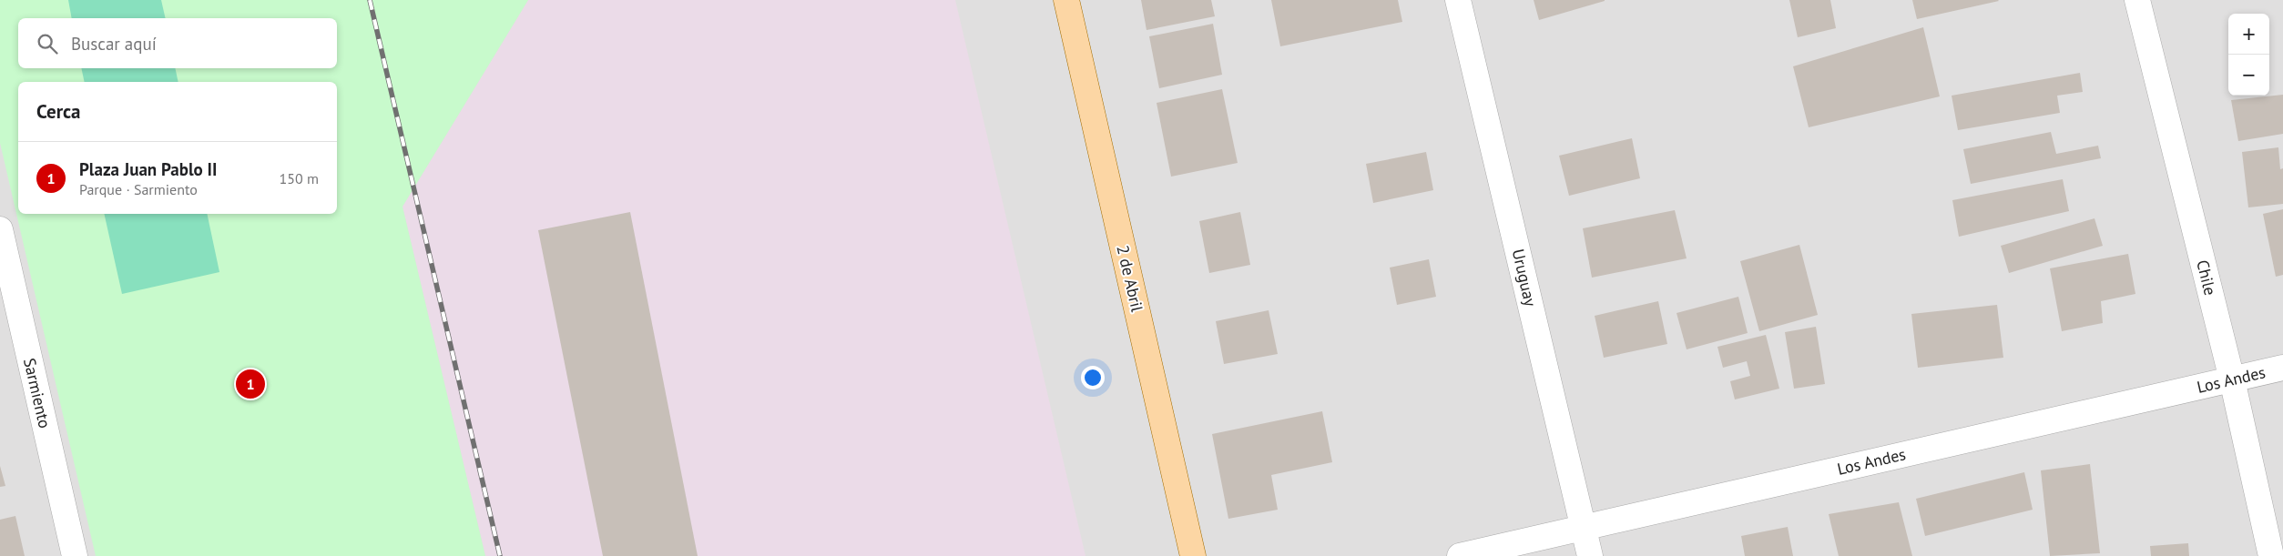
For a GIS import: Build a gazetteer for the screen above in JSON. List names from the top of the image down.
{
  "streets": {
    "main road": ["2 de Abril"],
    "street": [
      "Uruguay",
      "Chile",
      "Los Andes",
      "Sarmiento"
    ]
  },
  "crossings": [
    ["Uruguay", "Los Andes"],
    ["Chile", "Los Andes"]
  ],
  "page": {
    "map_buttons": ["+", "−"],
    "search": "Buscar aquí",
    "heading": "Cerca",
    "list": [
      {
        "mark": "1",
        "name": "Plaza Juan Pablo II",
        "note": "Parque · Sarmiento",
        "value": "150 m"
      }
    ],
    "pins": "1"
  }
}
